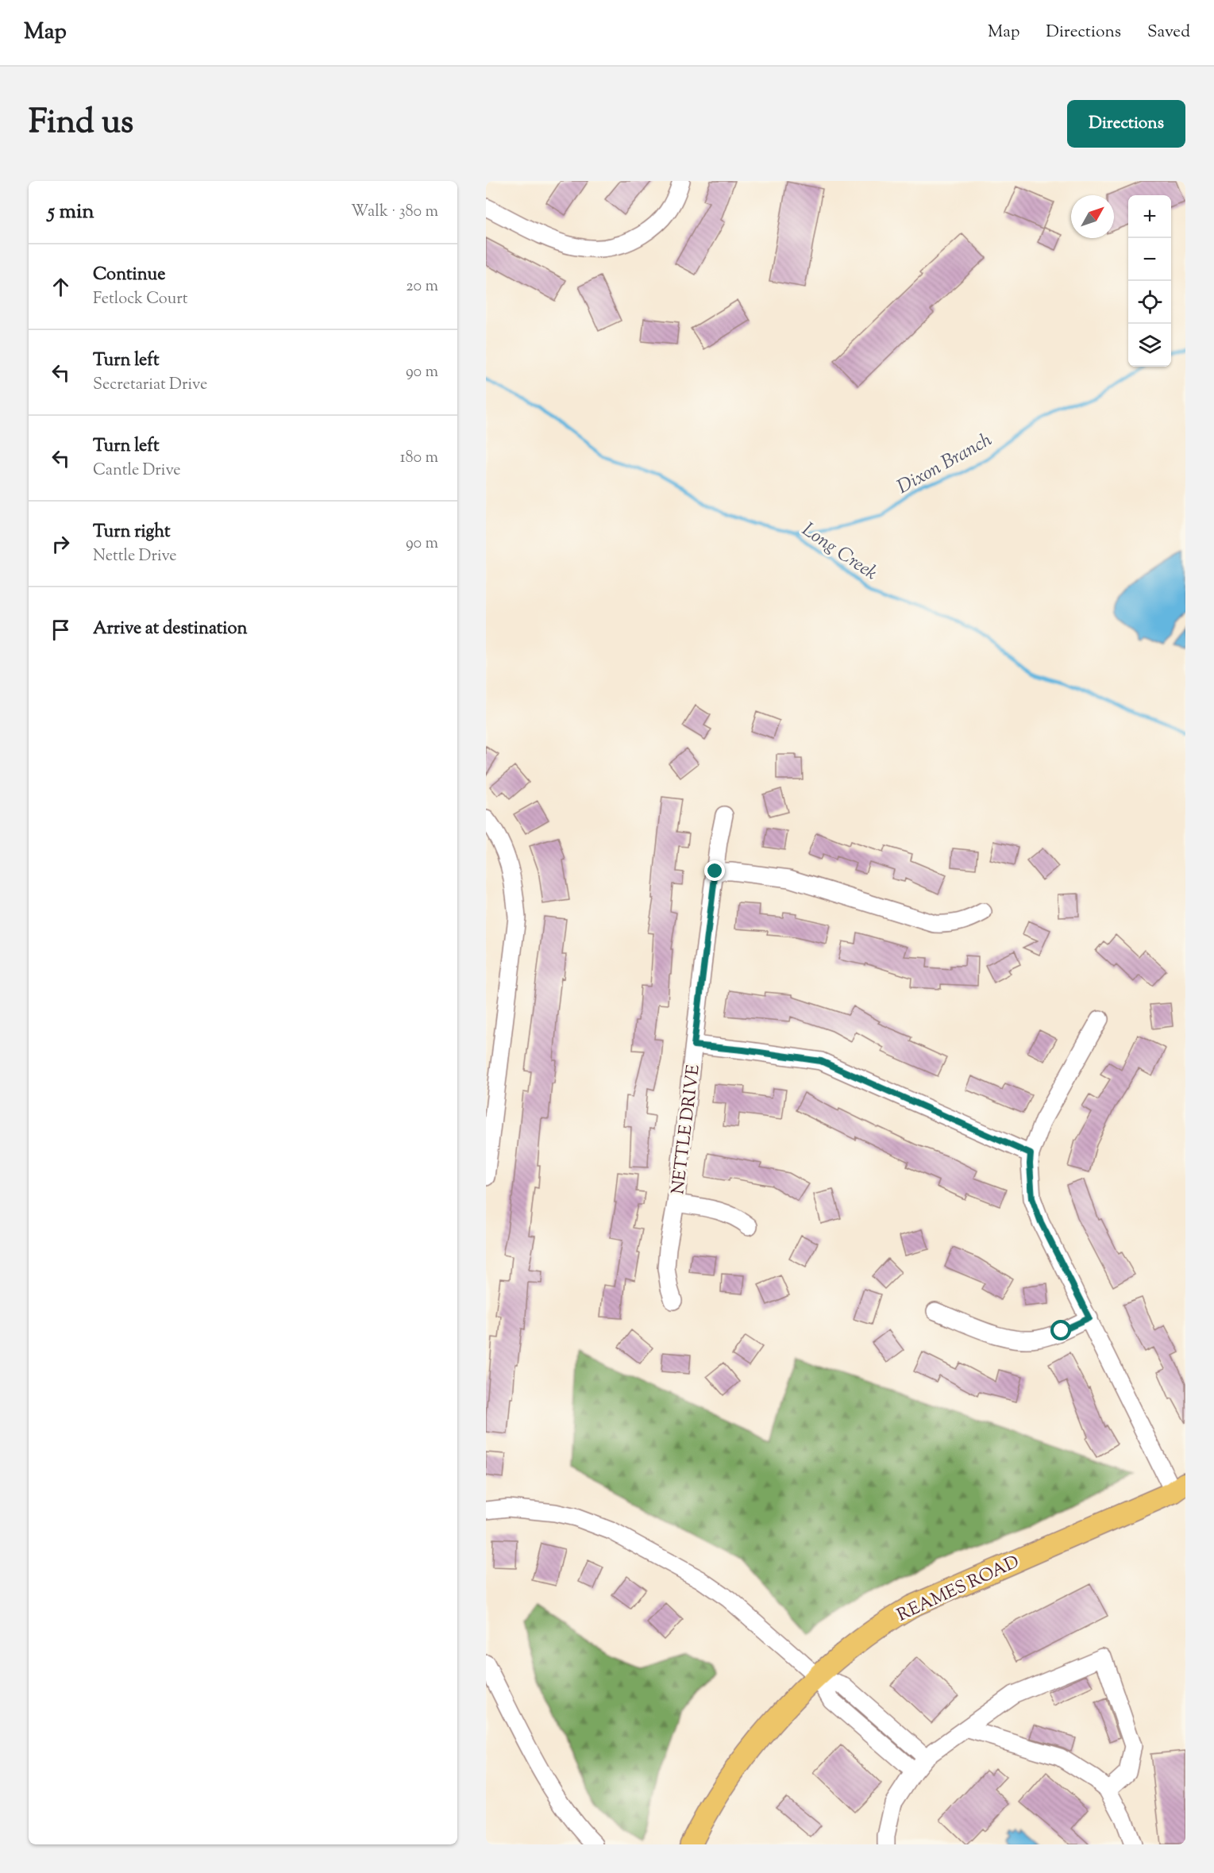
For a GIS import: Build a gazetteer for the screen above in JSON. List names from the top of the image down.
{
  "streets": {
    "main road": ["REAMES ROAD"],
    "street": ["NETTLE DRIVE"]
  },
  "water": ["Dixon Branch", "Long Creek"],
  "north": "top right",
  "page": {
    "header": "Map",
    "nav": ["Map", "Directions", "Saved"],
    "title": "Find us",
    "buttons": "Directions",
    "heading": ["5 min", "Walk · 380 m"],
    "map_buttons": ["+", "−"],
    "list": [
      ["Continue", "Fetlock Court", "20 m"],
      ["Turn left", "Secretariat Drive", "90 m"],
      ["Turn left", "Cantle Drive", "180 m"],
      ["Turn right", "Nettle Drive", "90 m"],
      "Arrive at destination"
    ]
  }
}
